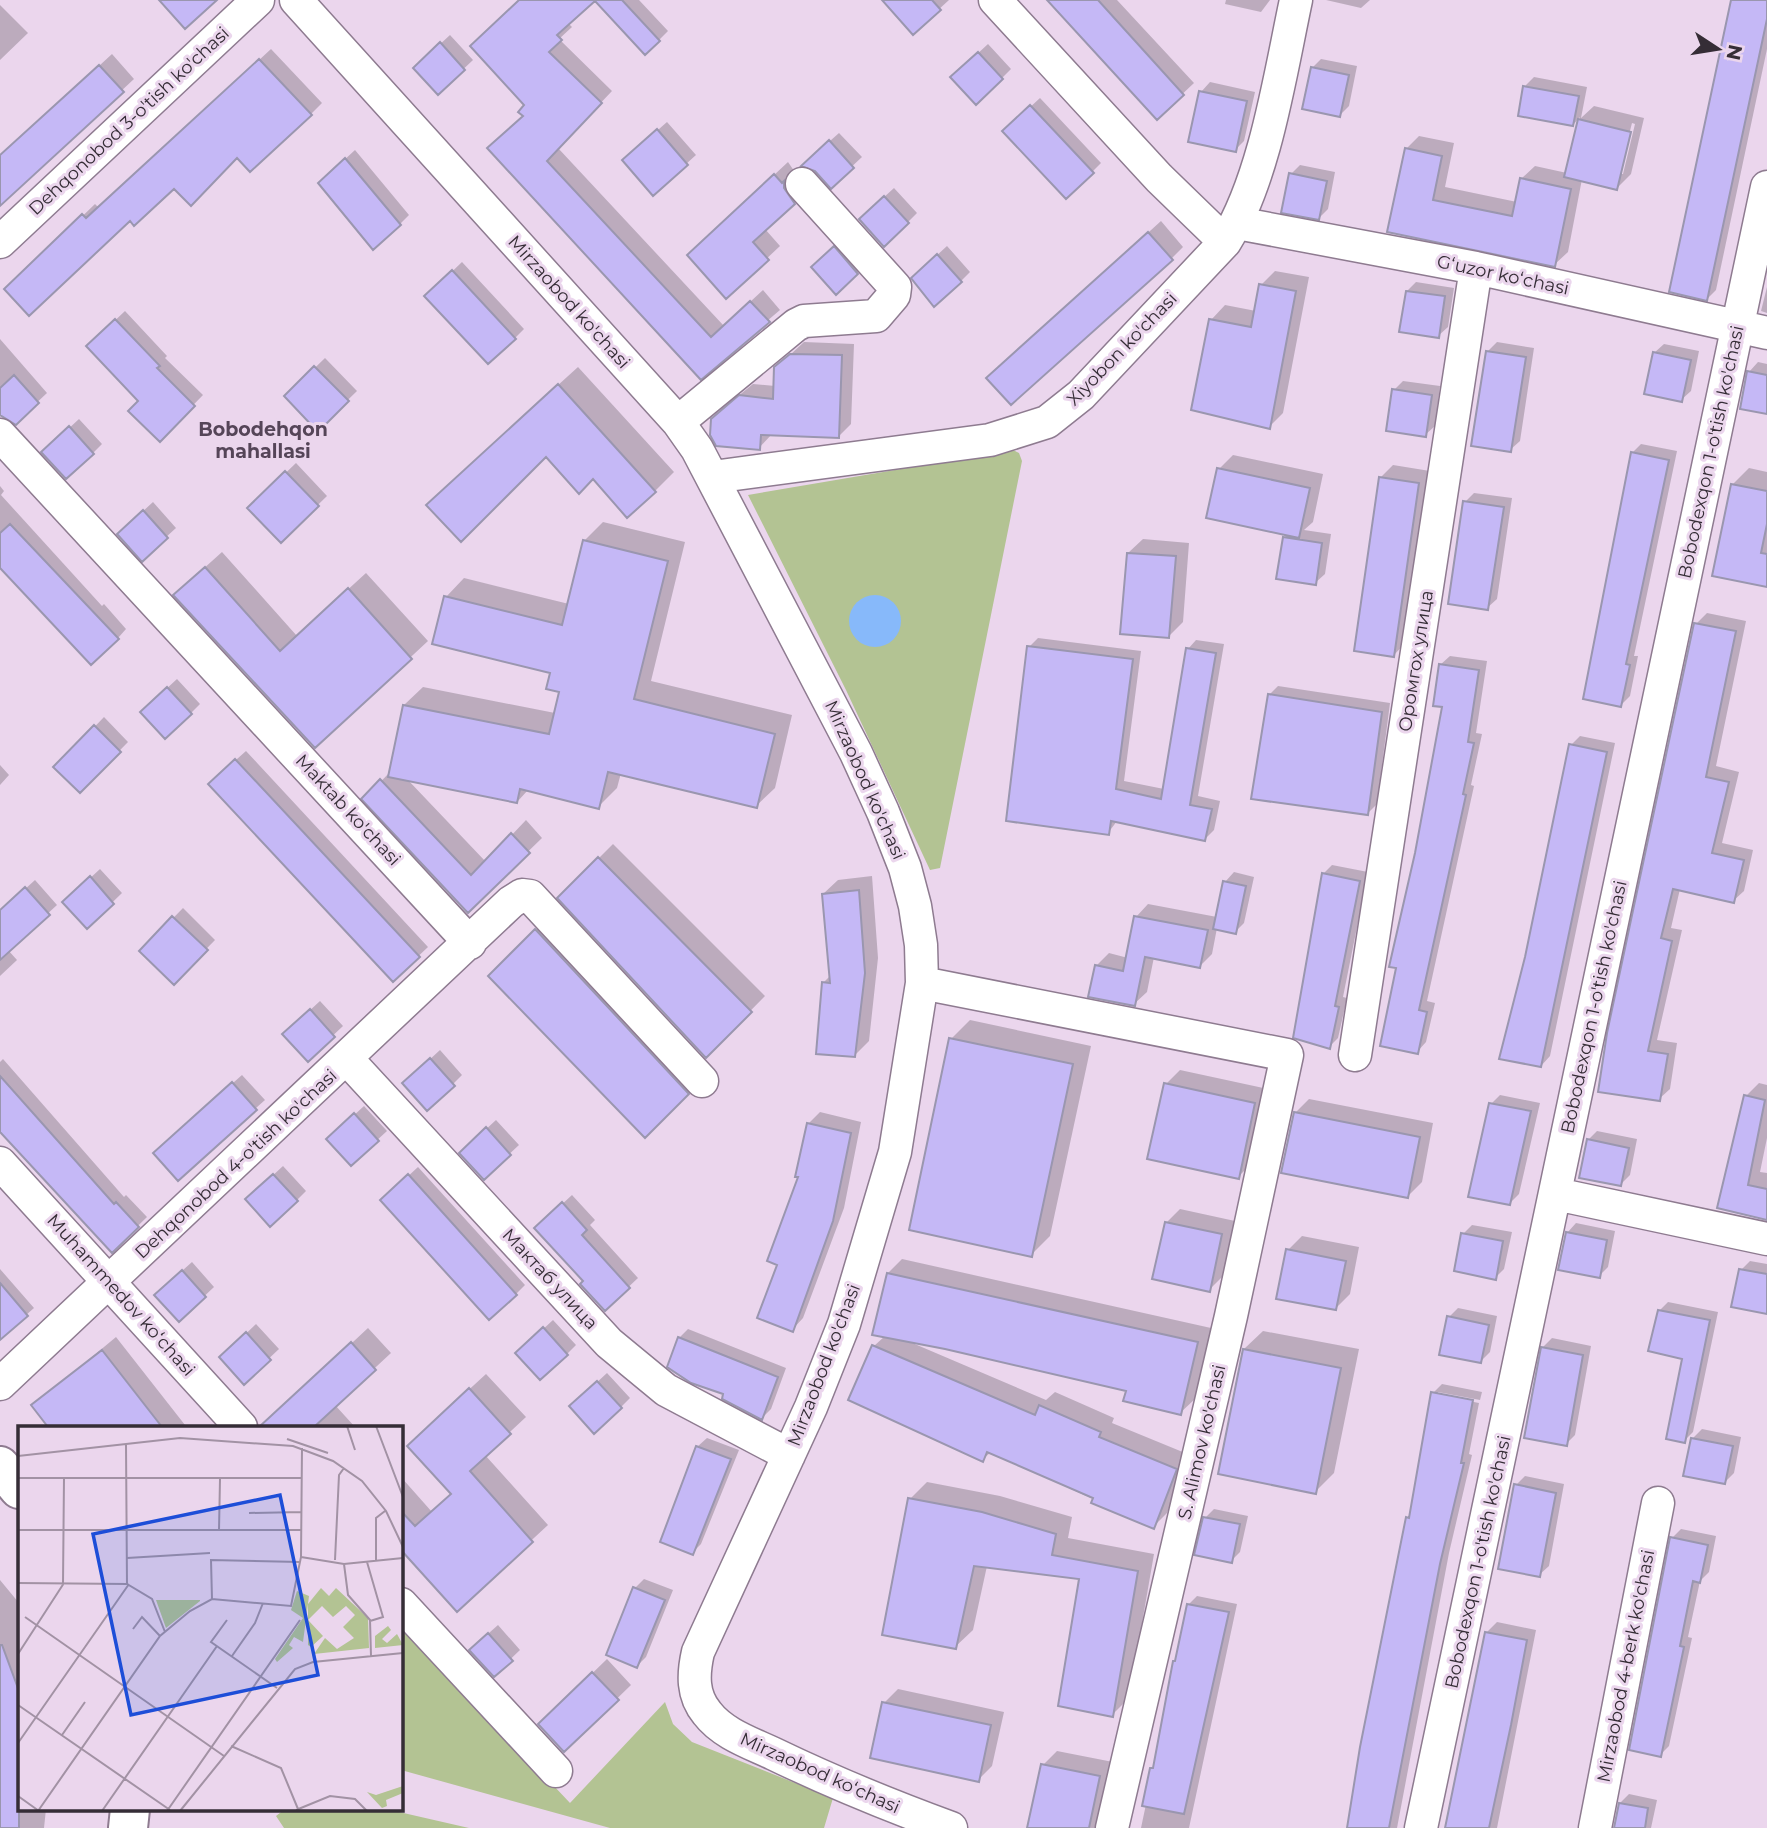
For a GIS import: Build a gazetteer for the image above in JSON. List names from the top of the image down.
{
  "streets": {
    "street": [
      "Dehqonobod 3-o'tish ko'chasi",
      "Gʻuzor koʻchasi",
      "Mirzaobod ko'chasi",
      "Xiyobon ko'chasi",
      "Bobodexqon 1-o'tish ko'chasi",
      "Оромгох улица",
      "Maktab ko'chasi",
      "Dehqonobod 4-o'tish ko'chasi",
      "Мактаб улица",
      "Muhammedov koʻchasi",
      "S. Alimov ko'chasi",
      "Mirzaobod 4-berk ko'chasi",
      "Mirzaobod koʻchasi"
    ]
  },
  "crossings": [
    ["Gʻuzor koʻchasi", "Xiyobon ko'chasi"],
    ["Gʻuzor koʻchasi", "Bobodexqon 1-o'tish ko'chasi"],
    ["Gʻuzor koʻchasi", "Оромгох улица"],
    ["Mirzaobod ko'chasi", "Xiyobon ko'chasi"],
    ["Mirzaobod ko'chasi", "Мактаб улица"],
    ["Mirzaobod ko'chasi", "S. Alimov ko'chasi"],
    ["Mirzaobod ko'chasi", "Mirzaobod koʻchasi"],
    ["Maktab ko'chasi", "Dehqonobod 4-o'tish ko'chasi"],
    ["Dehqonobod 4-o'tish ko'chasi", "Мактаб улица"],
    ["Dehqonobod 4-o'tish ko'chasi", "Muhammedov koʻchasi"]
  ],
  "districts": ["Bobodehqon mahallasi"],
  "north": "right"
}
